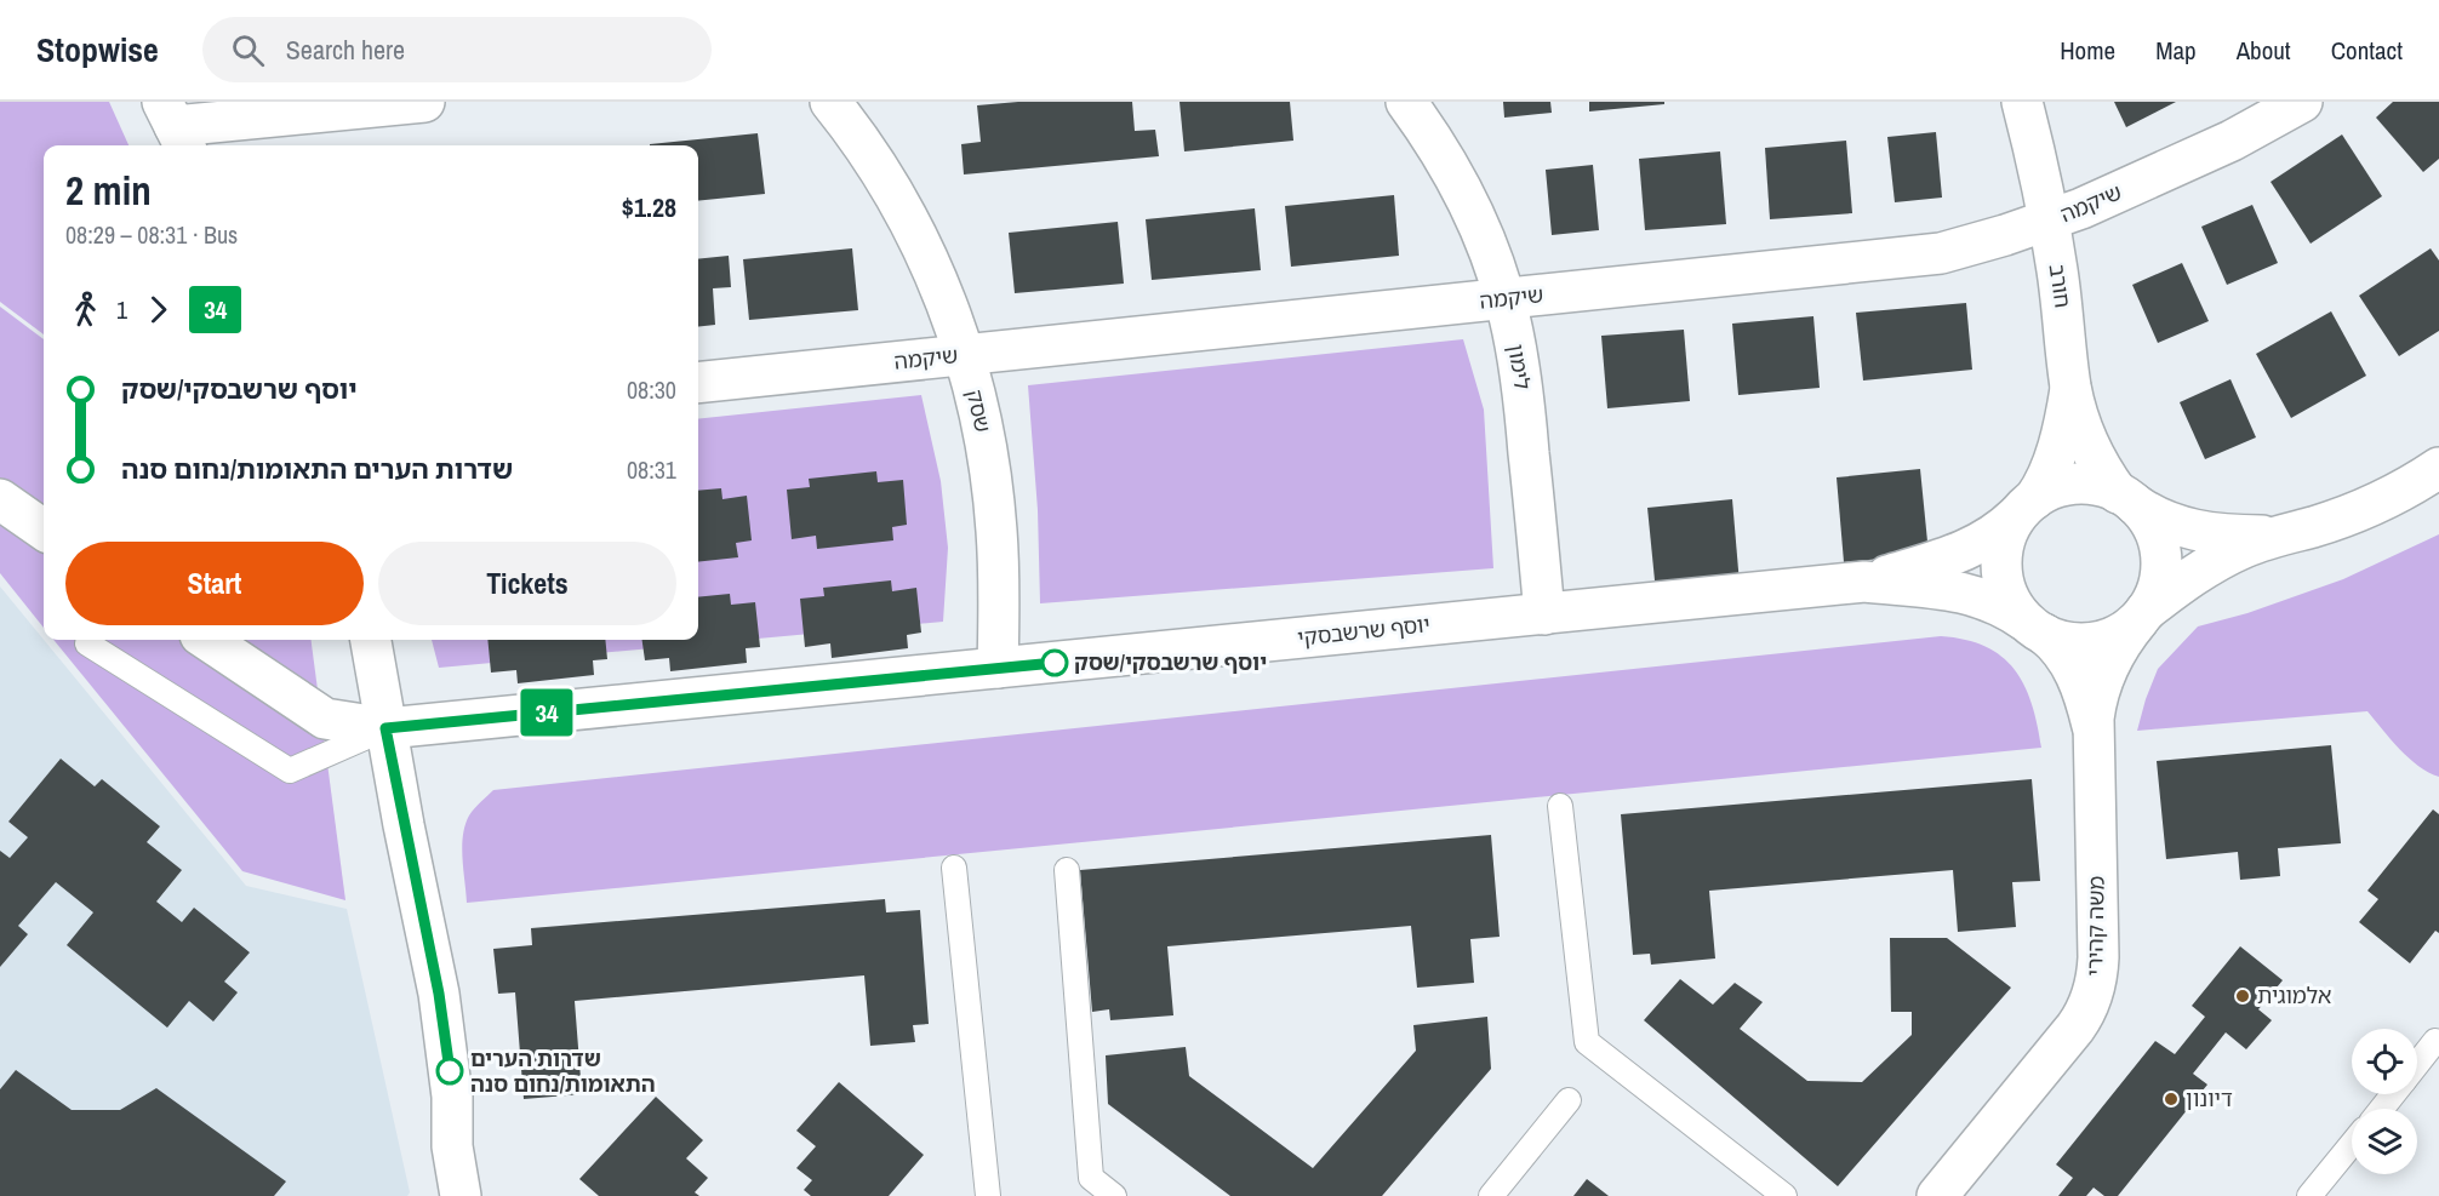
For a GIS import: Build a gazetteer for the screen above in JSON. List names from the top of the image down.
{
  "streets": {
    "street": [
      "שיקמה",
      "חורב",
      "לימון",
      "שסק",
      "יוסף שרשבסקי",
      "משה קהירי"
    ]
  },
  "crossings": [
    ["שיקמה", "חורב"],
    ["שיקמה", "לימון"],
    ["שיקמה", "שסק"],
    ["חורב", "יוסף שרשבסקי"],
    ["חורב", "משה קהירי"],
    ["לימון", "יוסף שרשבסקי"],
    ["שסק", "יוסף שרשבסקי"],
    ["יוסף שרשבסקי", "משה קהירי"]
  ],
  "places": [
    "יוסף שרשבסקי/שסק",
    "אלמוגית",
    "שדרות הערים התאומות/נחום סנה",
    "דיונון"
  ],
  "lines": ["bus line 34"],
  "page": {
    "header": "Stopwise",
    "search": "Search here",
    "nav": [
      "Home",
      "Map",
      "About",
      "Contact"
    ],
    "on_map": "34",
    "heading": ["2 min", "08:29 – 08:31 · Bus", "$1.28"],
    "legs": ["1", "34"],
    "list": [
      {
        "name": "יוסף שרשבסקי/שסק",
        "value": "08:30"
      },
      {
        "name": "שדרות הערים התאומות/נחום סנה",
        "value": "08:31"
      }
    ],
    "buttons": ["Start", "Tickets"]
  }
}
